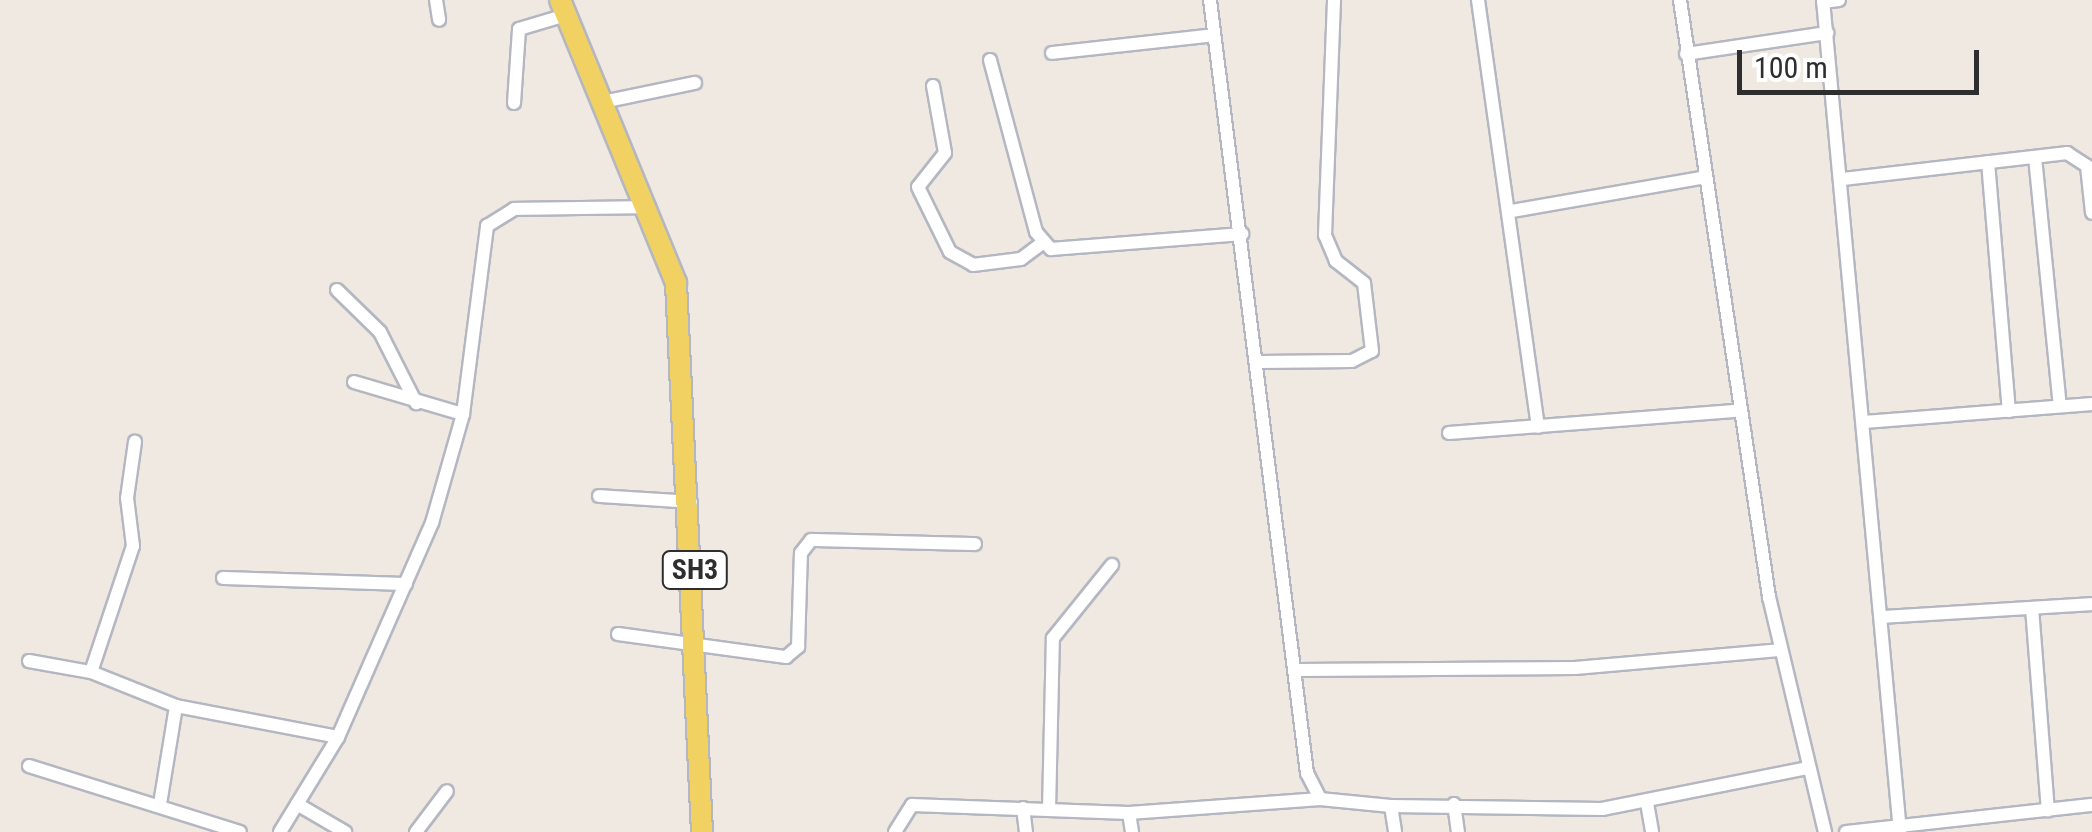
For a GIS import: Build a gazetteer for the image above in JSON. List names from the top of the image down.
{
  "streets": {
    "main road": ["SH3"]
  },
  "scale_bar": "100 m"
}
